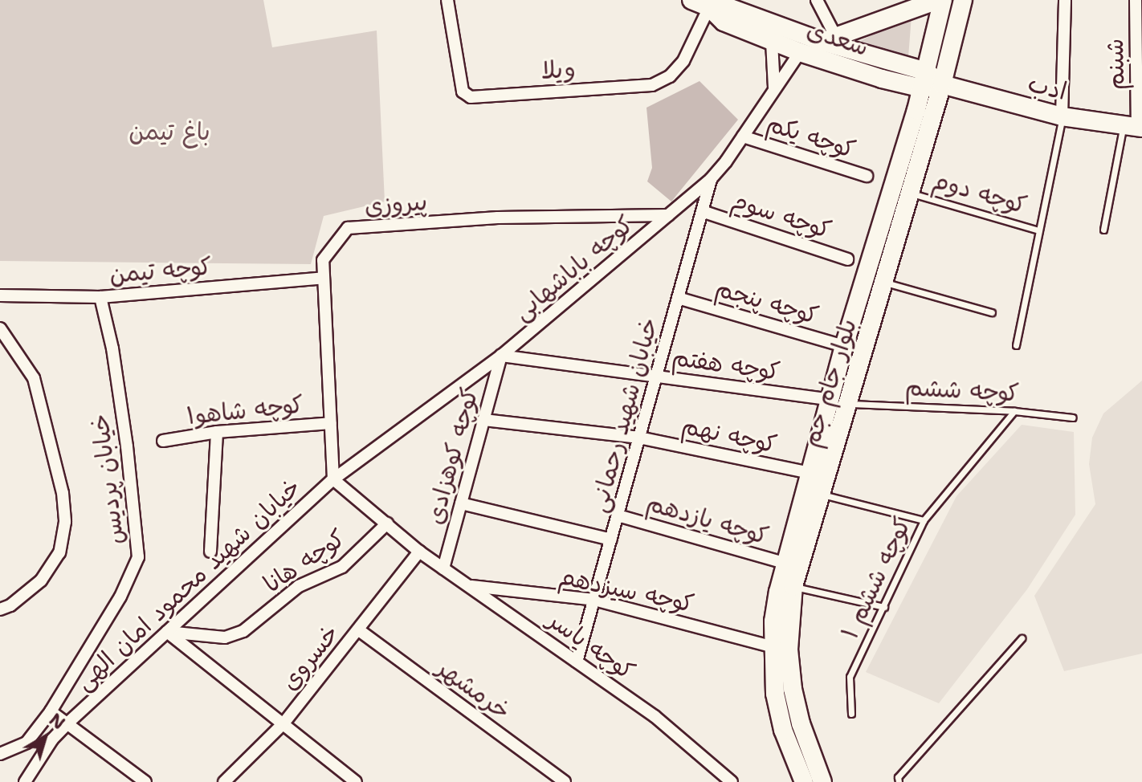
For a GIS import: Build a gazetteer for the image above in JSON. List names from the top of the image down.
{
  "streets": {
    "main road": ["سعدی", "ادب", "بلوار جام جم"],
    "street": [
      "شبنم",
      "ویلا",
      "کوچه یکم",
      "پیروزی",
      "کوچه سوم",
      "کوچه باباشهابی",
      "کوچه تیمن",
      "کوچه پنجم",
      "کوچه هفتم",
      "کوچه شاهو۱",
      "خیابان شهید رحمانی",
      "کوچه نهم",
      "کوچه کوهزادی",
      "خیابان پردیس",
      "کوچه یازدهم",
      "کوچه هانا",
      "خیابان شهید محمود امان الهی",
      "کوچه سیزدهم",
      "کوچه یاسر",
      "خسروی",
      "خرمشهر"
    ],
    "lane": ["کوچه دوم", "کوچه ششم", "کوچه ششم ۱"]
  },
  "crossings": [
    ["سعدی", "ویلا"],
    ["سعدی", "کوچه باباشهابی"],
    ["سعدی", "بلوار جام جم"],
    ["شبنم", "ادب"],
    ["ادب", "بلوار جام جم"],
    ["کوچه یکم", "کوچه باباشهابی"],
    ["کوچه دوم", "بلوار جام جم"],
    ["پیروزی", "کوچه باباشهابی"],
    ["پیروزی", "کوچه تیمن"],
    ["پیروزی", "کوچه شاهو۱"],
    ["پیروزی", "خیابان شهید محمود امان الهی"],
    ["پیروزی", "کوچه یاسر"],
    ["کوچه سوم", "خیابان شهید رحمانی"],
    ["کوچه باباشهابی", "کوچه هفتم"],
    ["کوچه باباشهابی", "خیابان شهید رحمانی"],
    ["کوچه باباشهابی", "کوچه کوهزادی"],
    ["کوچه باباشهابی", "خیابان شهید محمود امان الهی"],
    ["کوچه باباشهابی", "کوچه یاسر"],
    ["کوچه تیمن", "خیابان پردیس"],
    ["کوچه پنجم", "بلوار جام جم"],
    ["کوچه پنجم", "خیابان شهید رحمانی"],
    ["کوچه هفتم", "بلوار جام جم"],
    ["کوچه هفتم", "خیابان شهید رحمانی"],
    ["کوچه هفتم", "کوچه کوهزادی"],
    ["بلوار جام جم", "کوچه ششم"],
    ["بلوار جام جم", "کوچه نهم"],
    ["بلوار جام جم", "کوچه یازدهم"],
    ["بلوار جام جم", "کوچه سیزدهم"],
    ["کوچه ششم", "کوچه ششم ۱"],
    ["خیابان شهید رحمانی", "کوچه نهم"],
    ["خیابان شهید رحمانی", "کوچه یازدهم"],
    ["خیابان شهید رحمانی", "کوچه سیزدهم"],
    ["خیابان شهید رحمانی", "کوچه یاسر"],
    ["کوچه نهم", "کوچه کوهزادی"],
    ["کوچه کوهزادی", "کوچه یاسر"],
    ["کوچه هانا", "خیابان شهید محمود امان الهی"],
    ["کوچه هانا", "کوچه یاسر"],
    ["خیابان شهید محمود امان الهی", "کوچه یاسر"],
    ["کوچه سیزدهم", "کوچه یاسر"],
    ["کوچه یاسر", "خسروی"],
    ["خسروی", "خرمشهر"]
  ],
  "parks": ["باغ تیمن"],
  "north": "top right"
}
